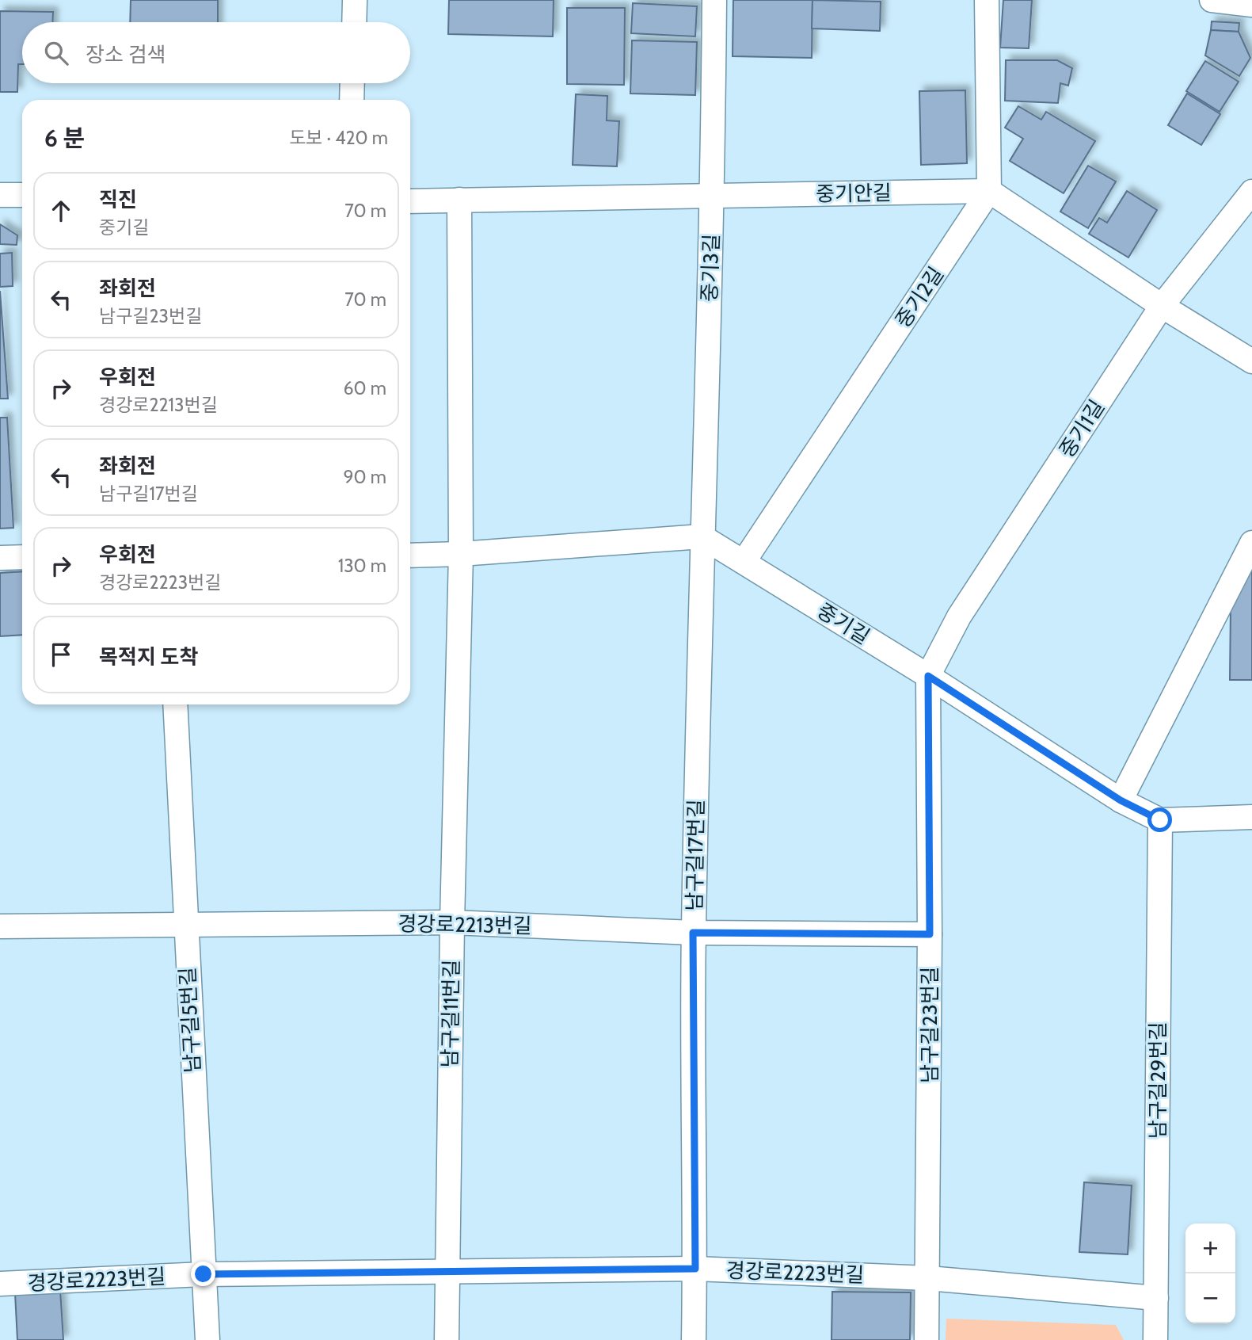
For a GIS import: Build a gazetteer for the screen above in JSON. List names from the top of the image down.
{
  "streets": {
    "street": [
      "중기안길",
      "중기3길",
      "중기2길",
      "중기1길",
      "중기길",
      "남구길17번길",
      "경강로2213번길",
      "남구길11번길",
      "남구길5번길",
      "남구길23번길",
      "남구길29번길",
      "경강로2223번길"
    ]
  },
  "crossings": [
    ["중기안길", "중기3길"],
    ["중기안길", "중기2길"],
    ["중기안길", "남구길11번길"],
    ["중기3길", "중기길"],
    ["중기3길", "남구길17번길"],
    ["중기2길", "중기길"],
    ["중기1길", "중기길"],
    ["중기1길", "남구길23번길"],
    ["중기길", "남구길17번길"],
    ["중기길", "남구길23번길"],
    ["중기길", "남구길29번길"],
    ["남구길17번길", "경강로2213번길"],
    ["남구길17번길", "경강로2223번길"],
    ["경강로2213번길", "남구길11번길"],
    ["경강로2213번길", "남구길5번길"],
    ["경강로2213번길", "남구길23번길"],
    ["남구길11번길", "경강로2223번길"],
    ["남구길5번길", "경강로2223번길"],
    ["남구길23번길", "경강로2223번길"],
    ["남구길29번길", "경강로2223번길"]
  ],
  "page": {
    "search": "장소 검색",
    "heading": ["6 분", "도보 · 420 m"],
    "list": [
      ["직진", "중기길", "70 m"],
      ["좌회전", "남구길23번길", "70 m"],
      ["우회전", "경강로2213번길", "60 m"],
      ["좌회전", "남구길17번길", "90 m"],
      ["우회전", "경강로2223번길", "130 m"],
      "목적지 도착"
    ],
    "map_buttons": ["+", "−"]
  }
}
